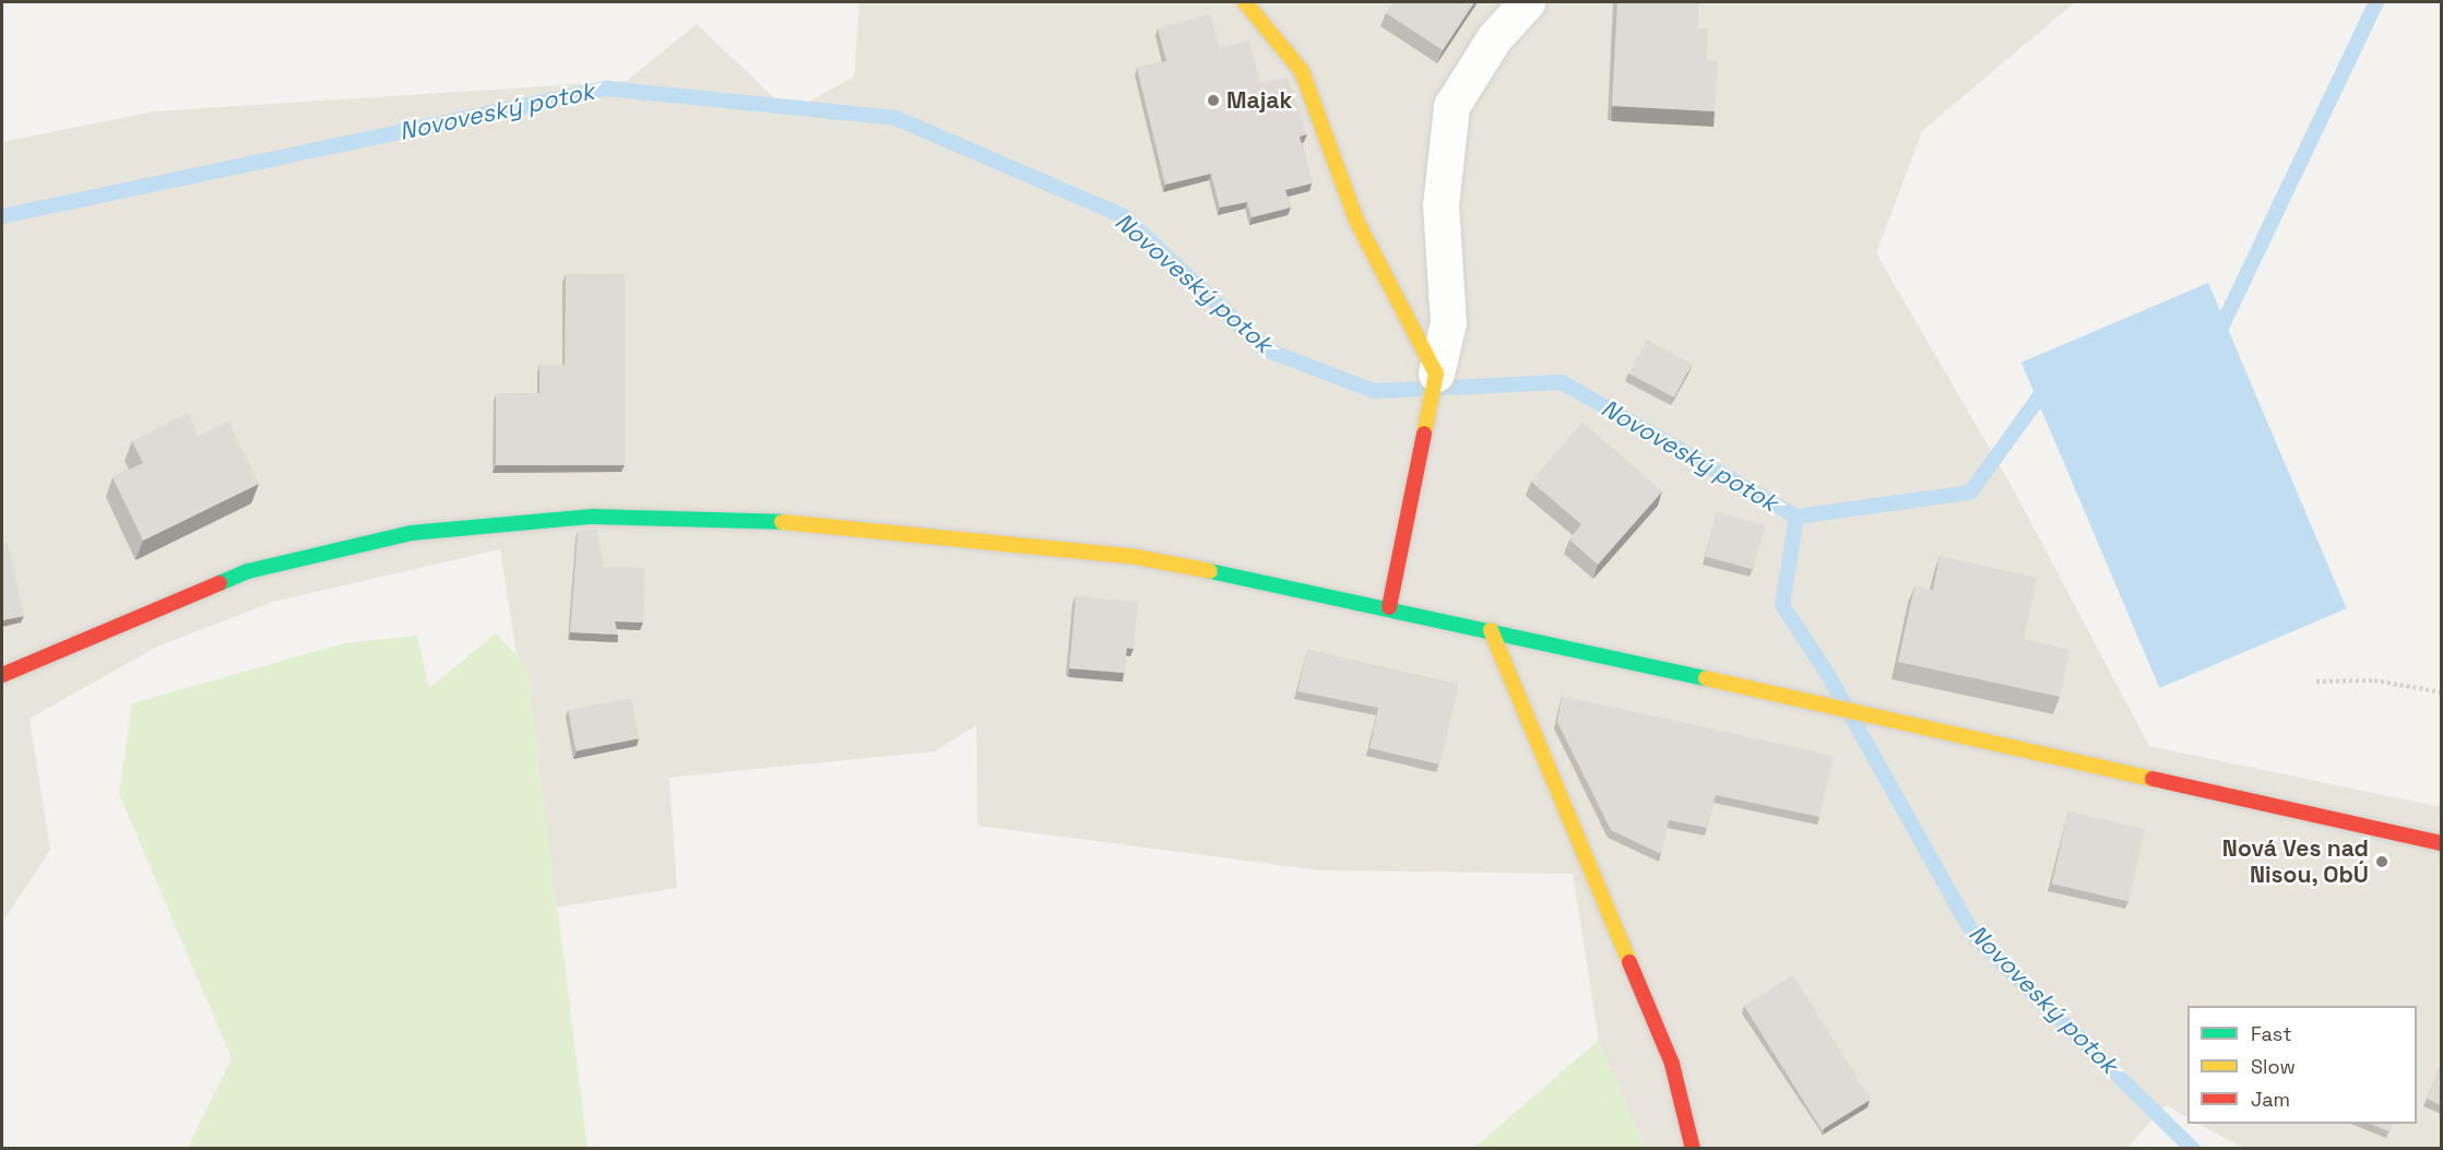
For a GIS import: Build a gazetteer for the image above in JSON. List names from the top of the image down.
{
  "water": ["Novoveský potok"],
  "places": ["Majak", "Nová Ves nad Nisou, ObÚ"],
  "legend": ["Fast", "Slow", "Jam"]
}
